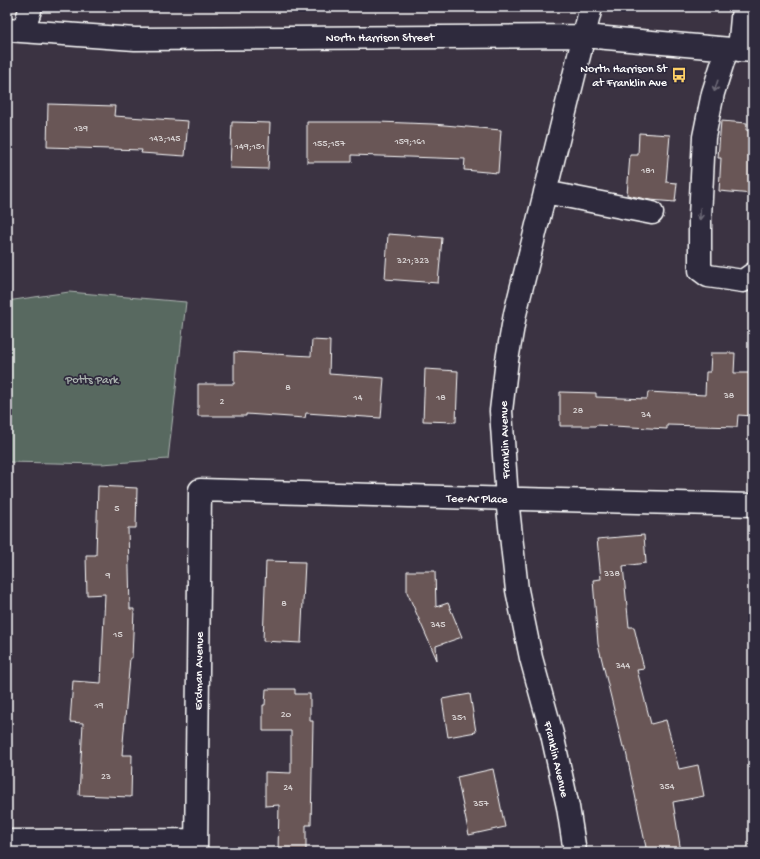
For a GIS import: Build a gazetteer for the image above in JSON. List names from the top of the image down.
{
  "streets": {
    "street": [
      "North Harrison Street",
      "Franklin Avenue",
      "Tee-Ar Place",
      "Erdman Avenue"
    ]
  },
  "crossings": [
    ["North Harrison Street", "Franklin Avenue"],
    ["Franklin Avenue", "Tee-Ar Place"],
    ["Tee-Ar Place", "Erdman Avenue"]
  ],
  "parks": ["Potts Park"],
  "places": {
    "bus stop": ["North Harrison St at Franklin Ave"]
  },
  "house_numbers": [
    "139",
    "143;145",
    "159;161",
    "155;157",
    "149;151",
    "181",
    "321;323",
    "8",
    "38",
    "14",
    "18",
    "2",
    "28",
    "34",
    "5",
    "338",
    "9",
    "8",
    "345",
    "15",
    "344",
    "19",
    "20",
    "351",
    "23",
    "354",
    "24",
    "357"
  ]
}
